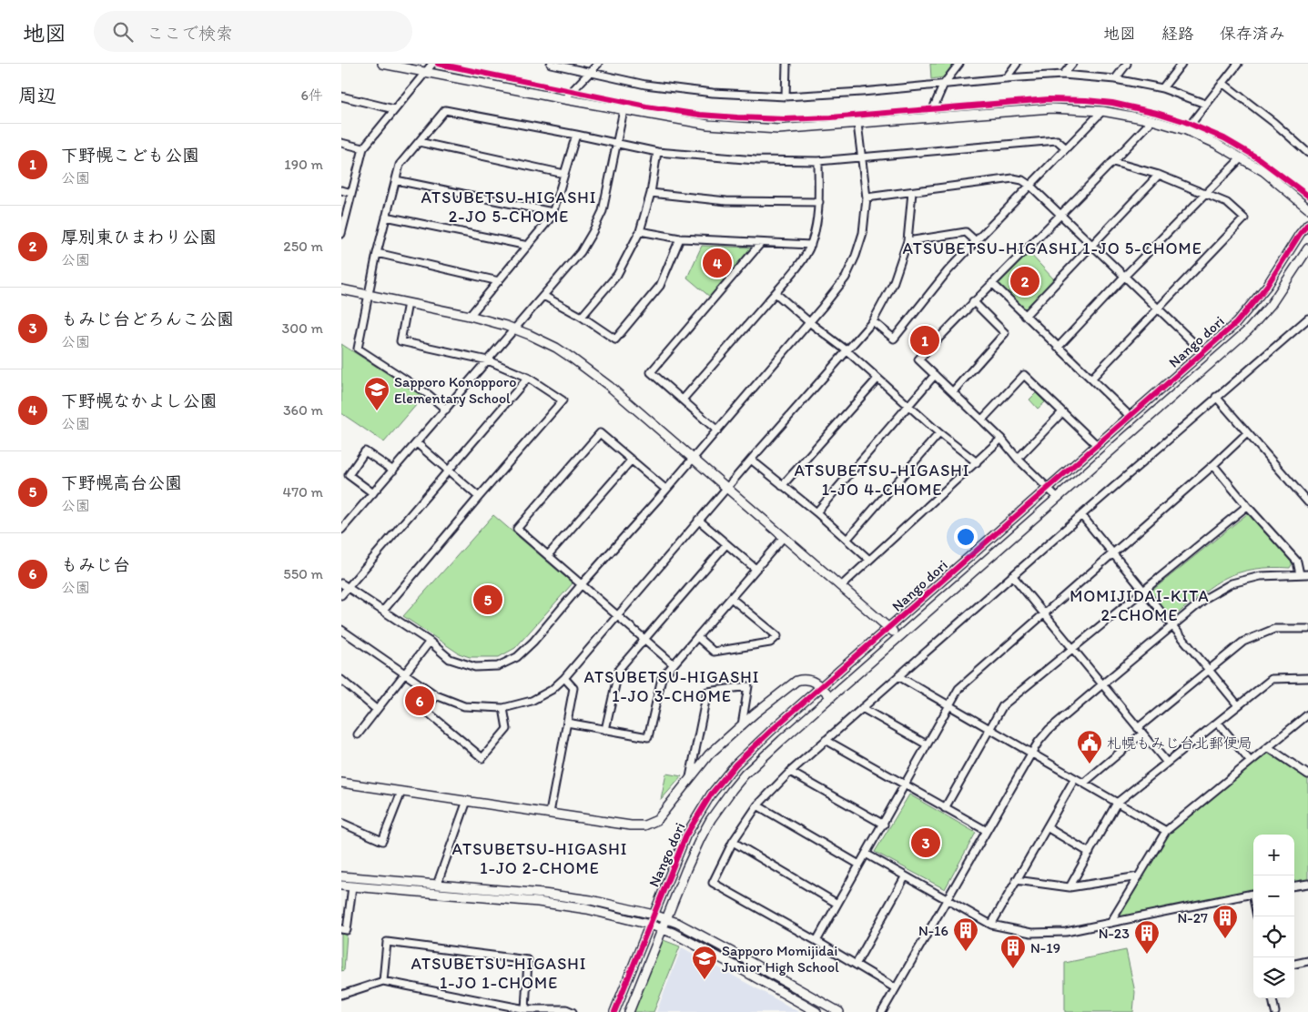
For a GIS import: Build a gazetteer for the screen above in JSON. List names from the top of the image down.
{
  "streets": {
    "street": ["Nango dori"]
  },
  "districts": [
    "ATSUBETSU-HIGASHI 2-JO 5-CHOME",
    "ATSUBETSU-HIGASHI 1-JO 5-CHOME",
    "ATSUBETSU-HIGASHI 1-JO 4-CHOME",
    "MOMIJIDAI-KITA 2-CHOME",
    "ATSUBETSU-HIGASHI 1-JO 3-CHOME",
    "ATSUBETSU-HIGASHI 1-JO 2-CHOME",
    "ATSUBETSU-HIGASHI 1-JO 1-CHOME"
  ],
  "places": {
    "school or university": ["Sapporo Konopporo Elementary School", "Sapporo Momijidai Junior High School"],
    "public building": ["札幌もみじ台北郵便局"],
    "building": [
      "N-27",
      "N-16",
      "N-23",
      "N-19"
    ]
  },
  "page": {
    "header": "地図",
    "search": "ここで検索",
    "nav": ["地図", "経路", "保存済み"],
    "heading": ["周辺", "6件"],
    "list": [
      {
        "mark": "1",
        "name": "下野幌こども公園",
        "note": "公園",
        "value": "190 m"
      },
      {
        "mark": "2",
        "name": "厚別東ひまわり公園",
        "note": "公園",
        "value": "250 m"
      },
      {
        "mark": "3",
        "name": "もみじ台どろんこ公園",
        "note": "公園",
        "value": "300 m"
      },
      {
        "mark": "4",
        "name": "下野幌なかよし公園",
        "note": "公園",
        "value": "360 m"
      },
      {
        "mark": "5",
        "name": "下野幌高台公園",
        "note": "公園",
        "value": "470 m"
      },
      {
        "mark": "6",
        "name": "もみじ台",
        "note": "公園",
        "value": "550 m"
      }
    ],
    "pins": [
      "4",
      "2",
      "1",
      "5",
      "6",
      "3"
    ],
    "map_buttons": ["+", "−"]
  }
}
